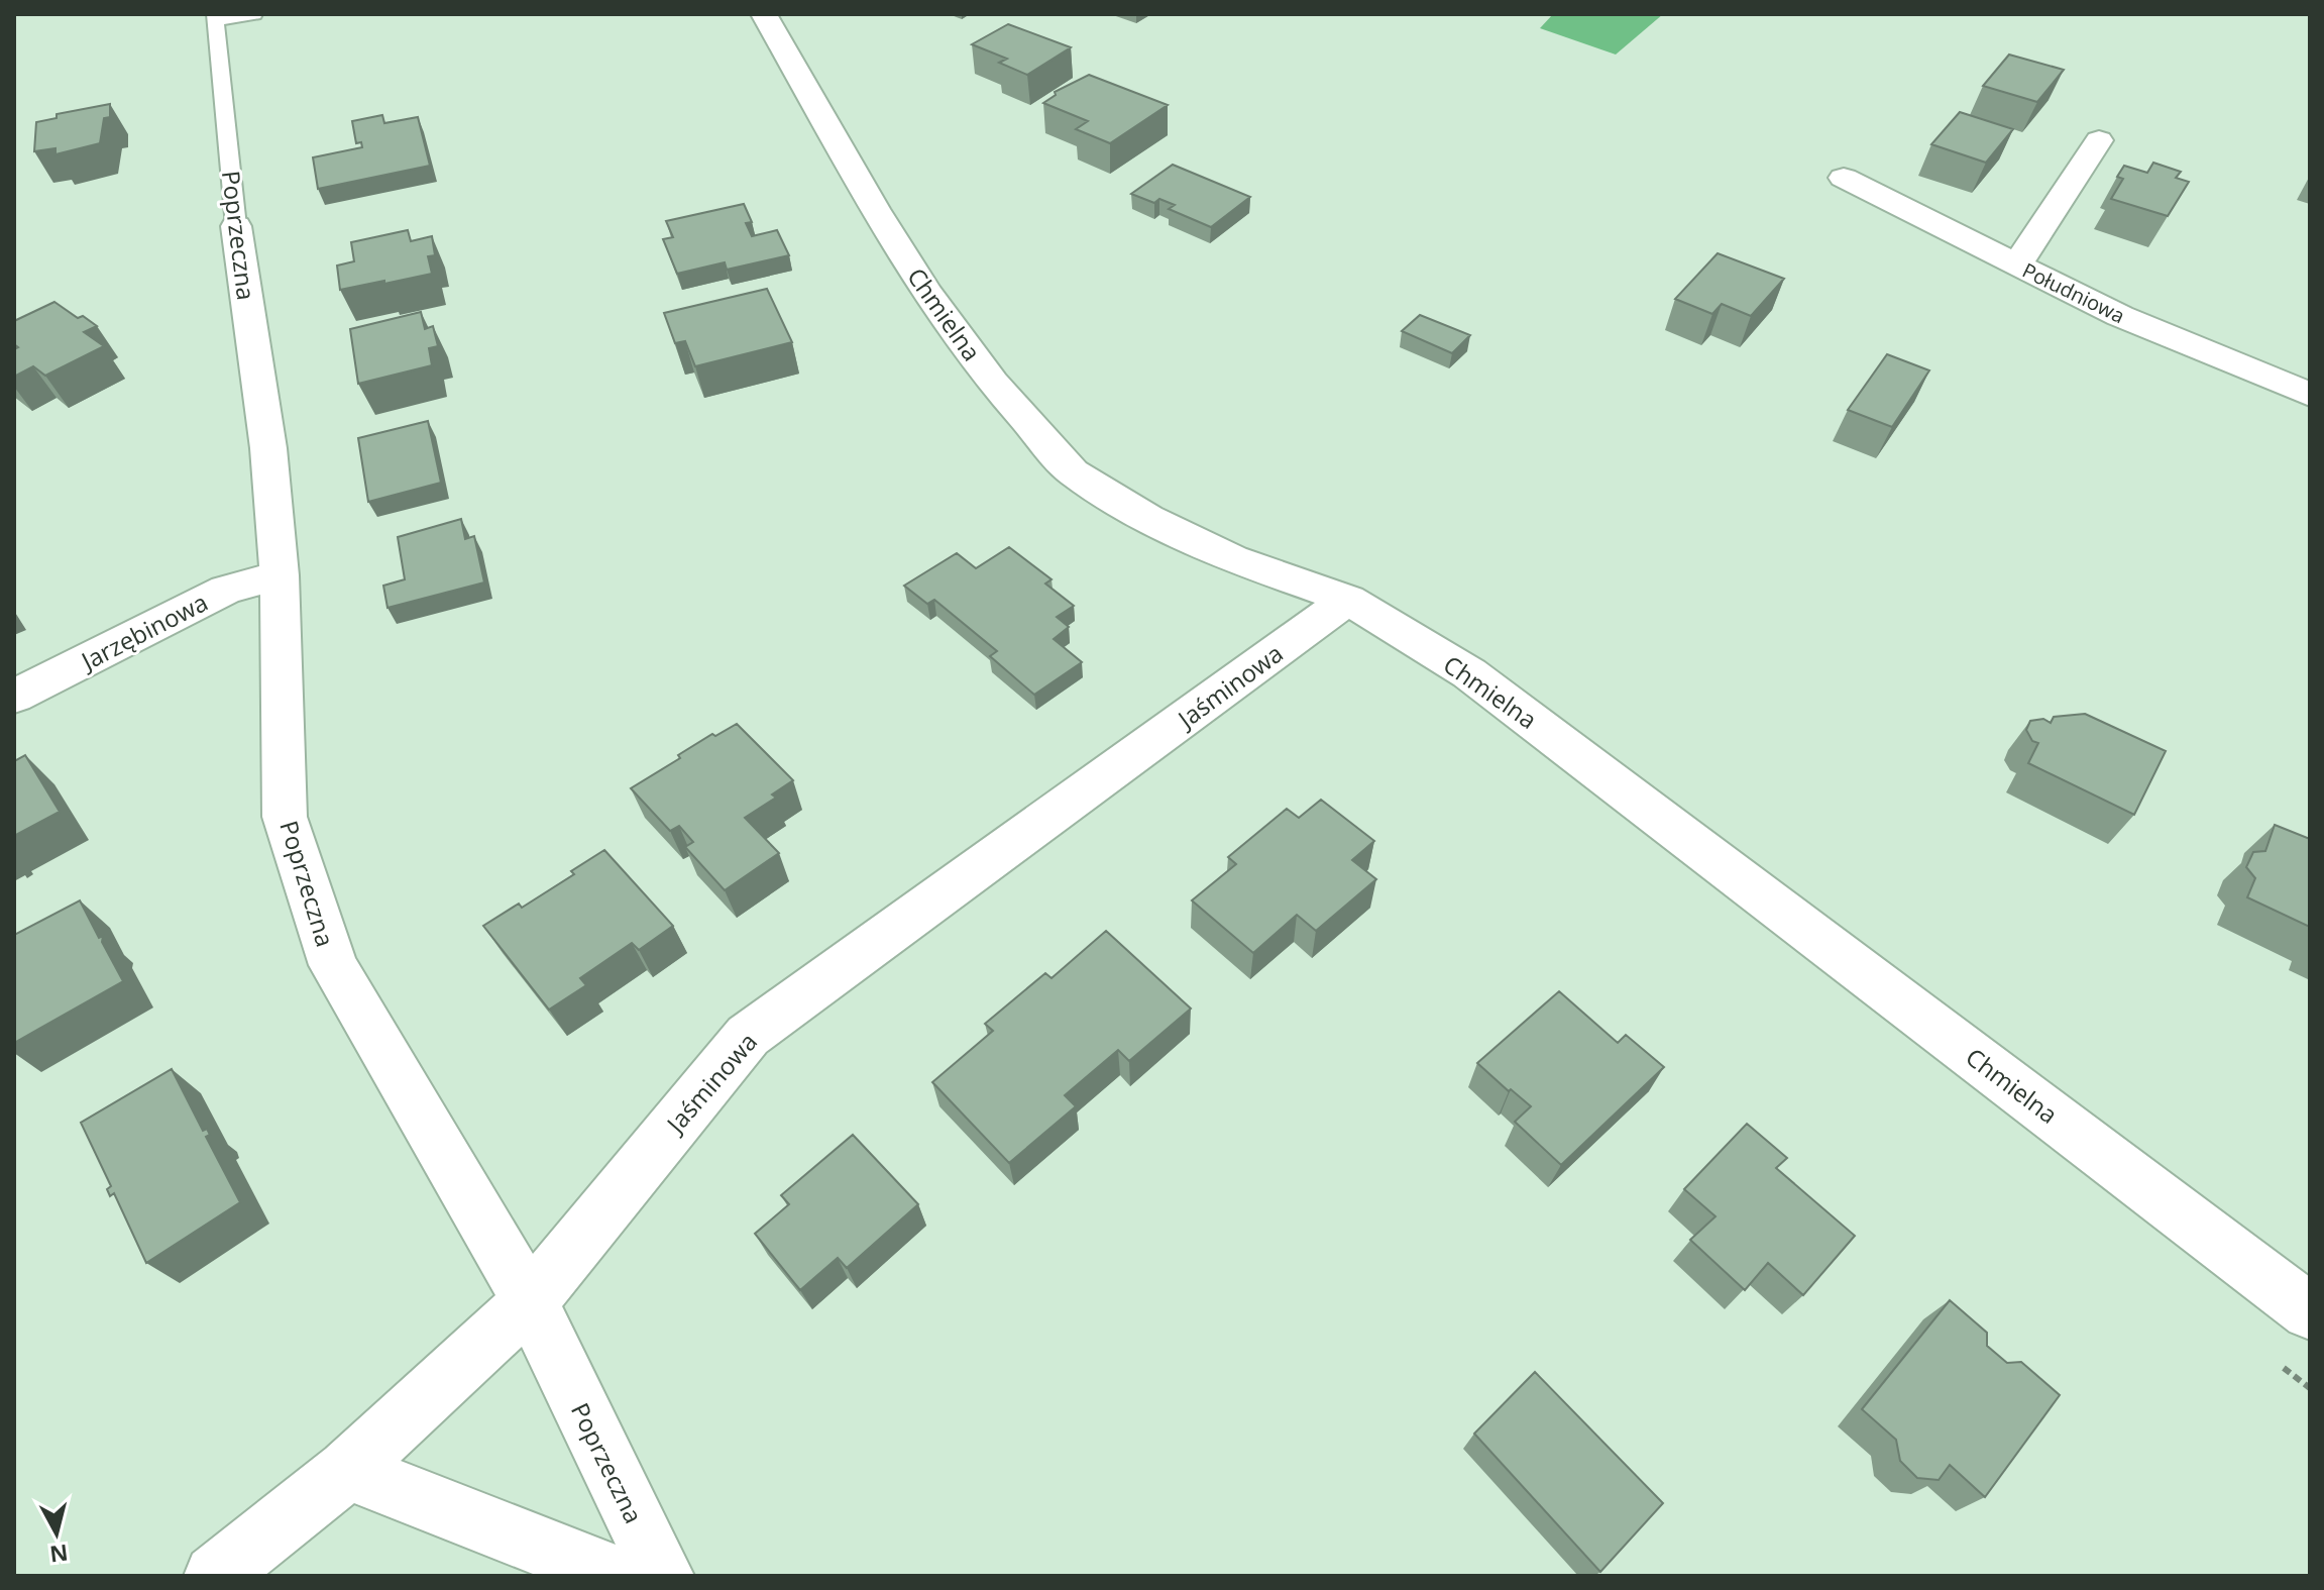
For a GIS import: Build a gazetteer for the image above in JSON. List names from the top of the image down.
{
  "streets": {
    "street": [
      "Poprzeczna",
      "Południowa",
      "Chmielna",
      "Jarzębinowa",
      "Jaśminowa"
    ]
  },
  "crossings": [
    ["Poprzeczna", "Jarzębinowa"],
    ["Poprzeczna", "Jaśminowa"],
    ["Chmielna", "Jaśminowa"]
  ],
  "north": "bottom"
}
